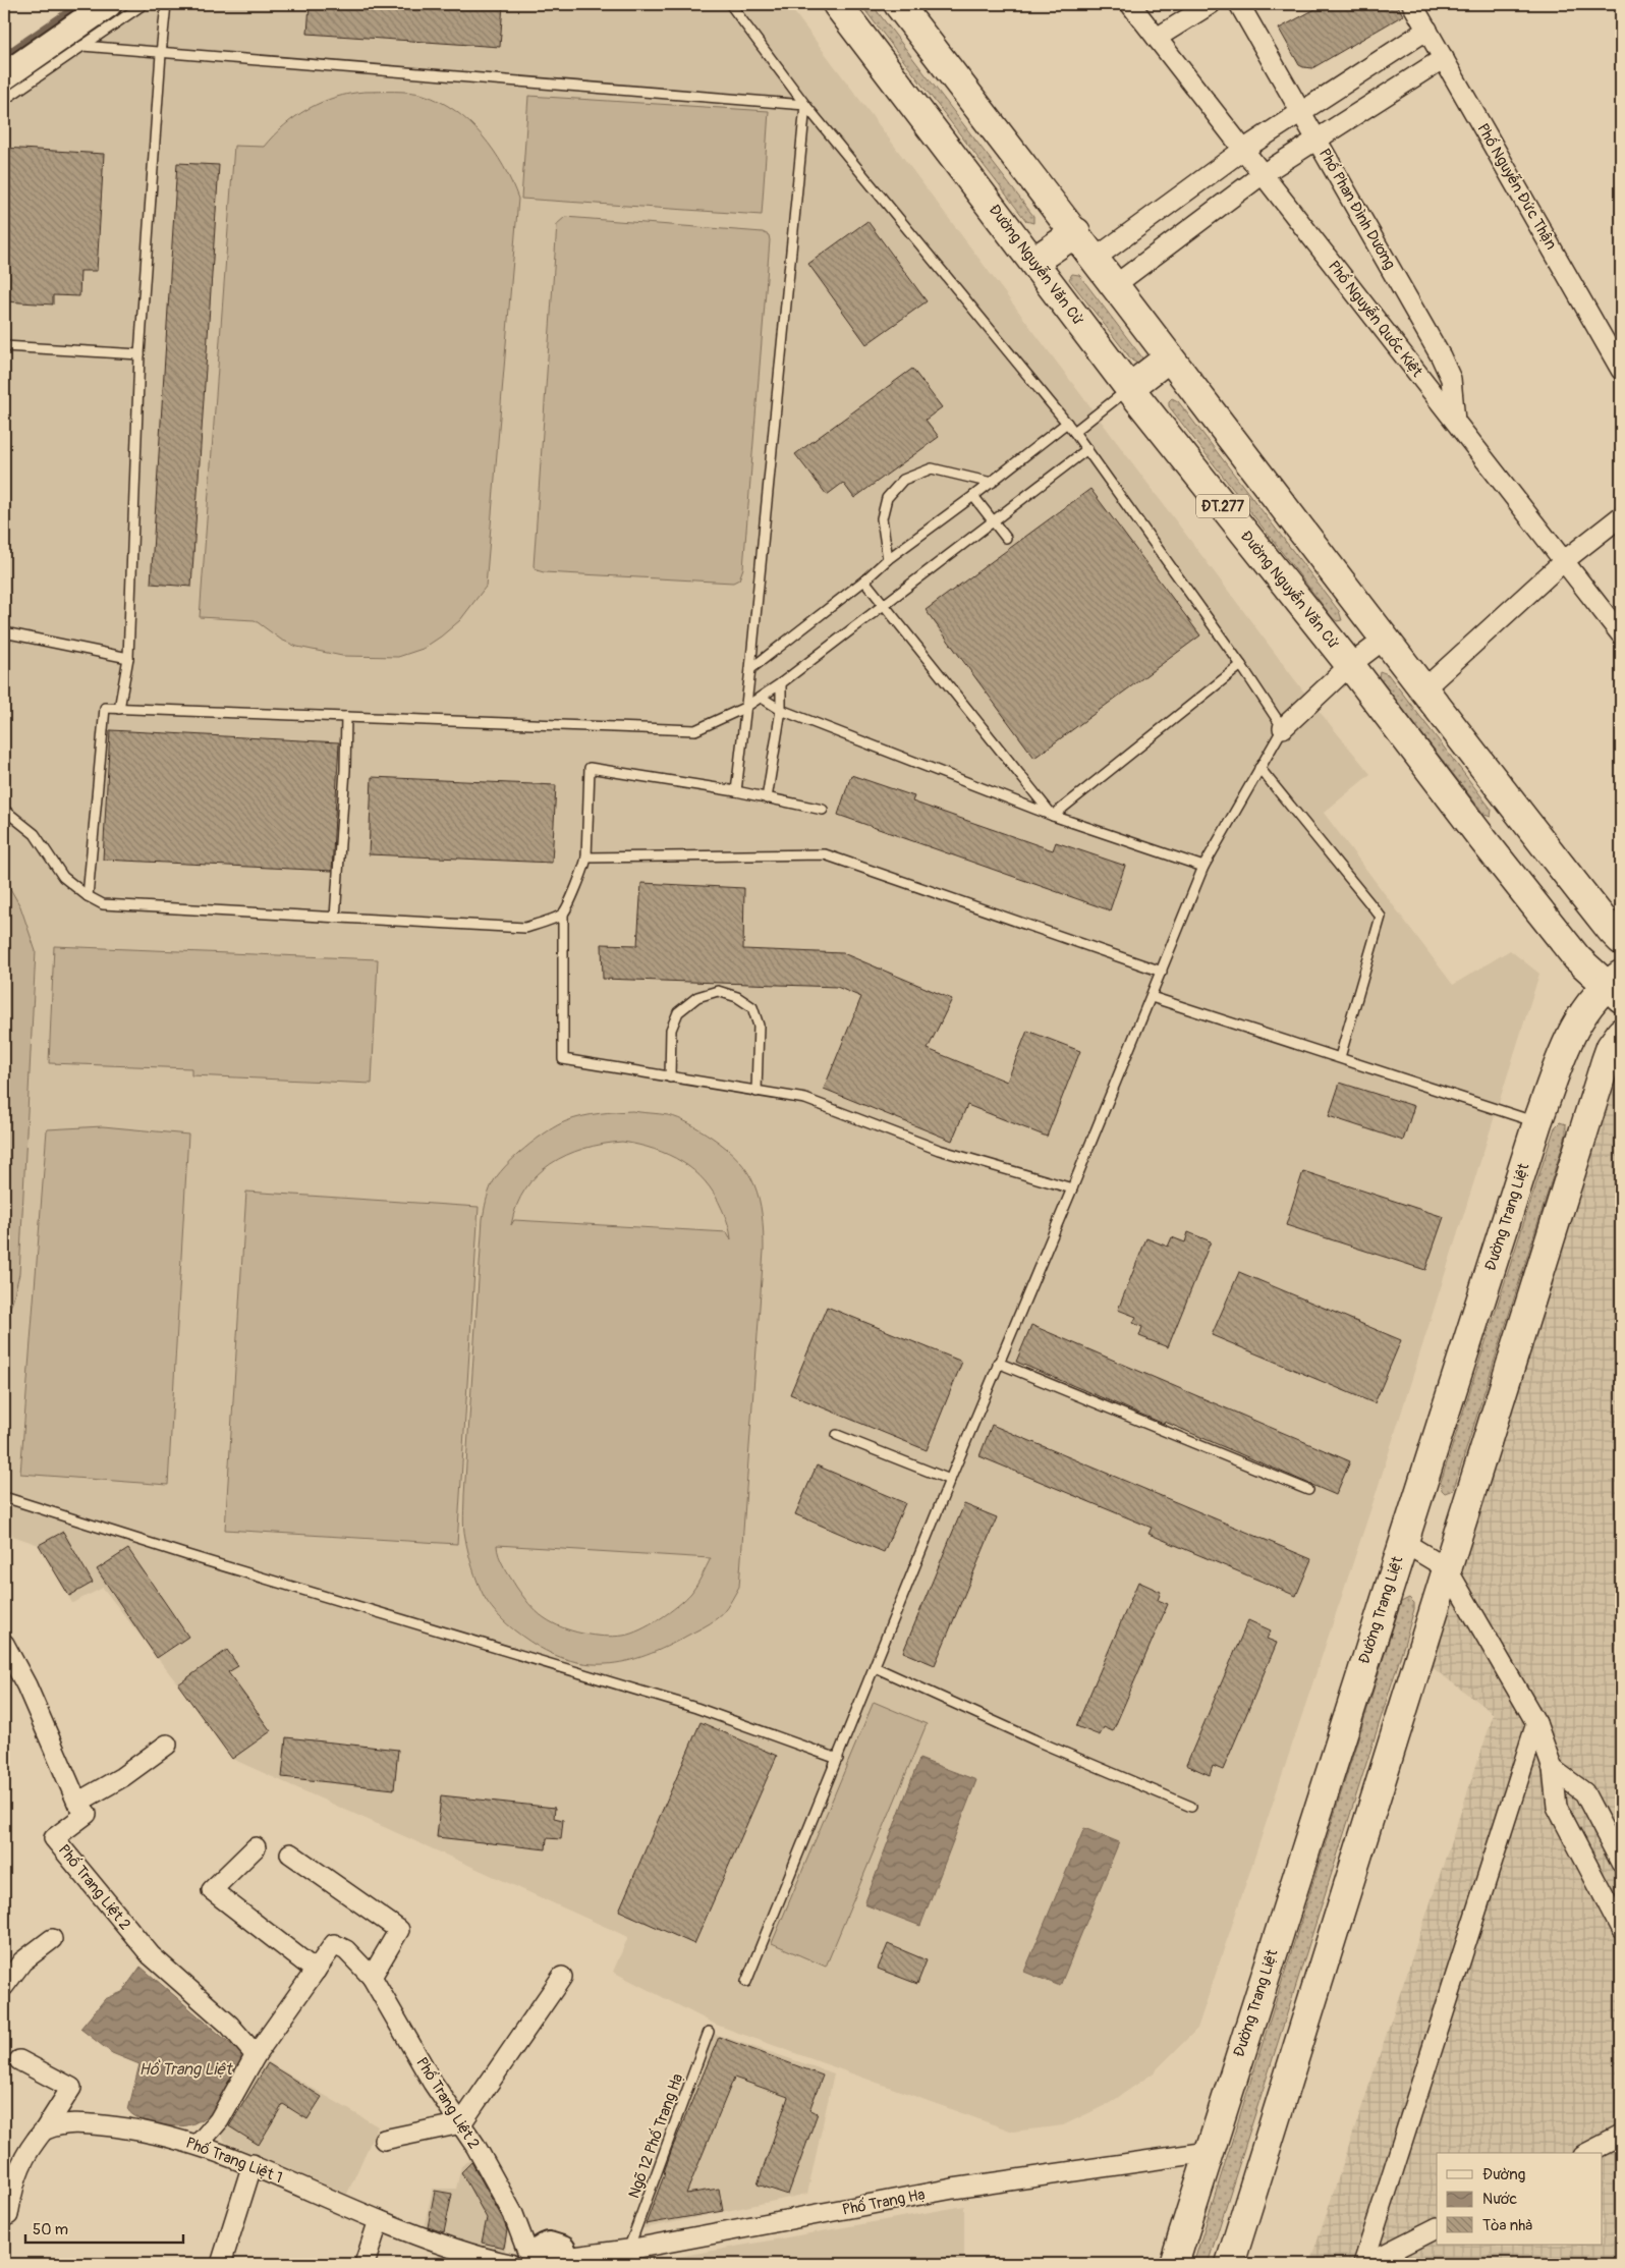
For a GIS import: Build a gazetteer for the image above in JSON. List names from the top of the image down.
{
  "streets": {
    "main road": ["Đường Nguyễn Văn Cừ", "ĐT.277", "Đường Trang Liệt"],
    "street": [
      "Phố Nguyễn Đức Thận",
      "Phố Phan Đình Dương",
      "Phố Nguyễn Quốc Kiệt",
      "Phố Trang Liệt 2",
      "Phố Trang Liệt 1",
      "Phố Trang Hạ"
    ],
    "lane": ["Ngõ 12 Phố Trang Hạ"]
  },
  "crossings": [
    ["Phố Phan Đình Dương", "Phố Nguyễn Quốc Kiệt"],
    ["Đường Nguyễn Văn Cừ", "Đường Trang Liệt"],
    ["Đường Trang Liệt", "Phố Trang Hạ"],
    ["Phố Trang Liệt 2", "Phố Trang Liệt 1"],
    ["Ngõ 12 Phố Trang Hạ", "Phố Trang Hạ"]
  ],
  "water": ["Hồ Trang Liệt"],
  "legend": ["Đường", "Nước", "Tòa nhà"],
  "scale_bar": "50 m"
}
